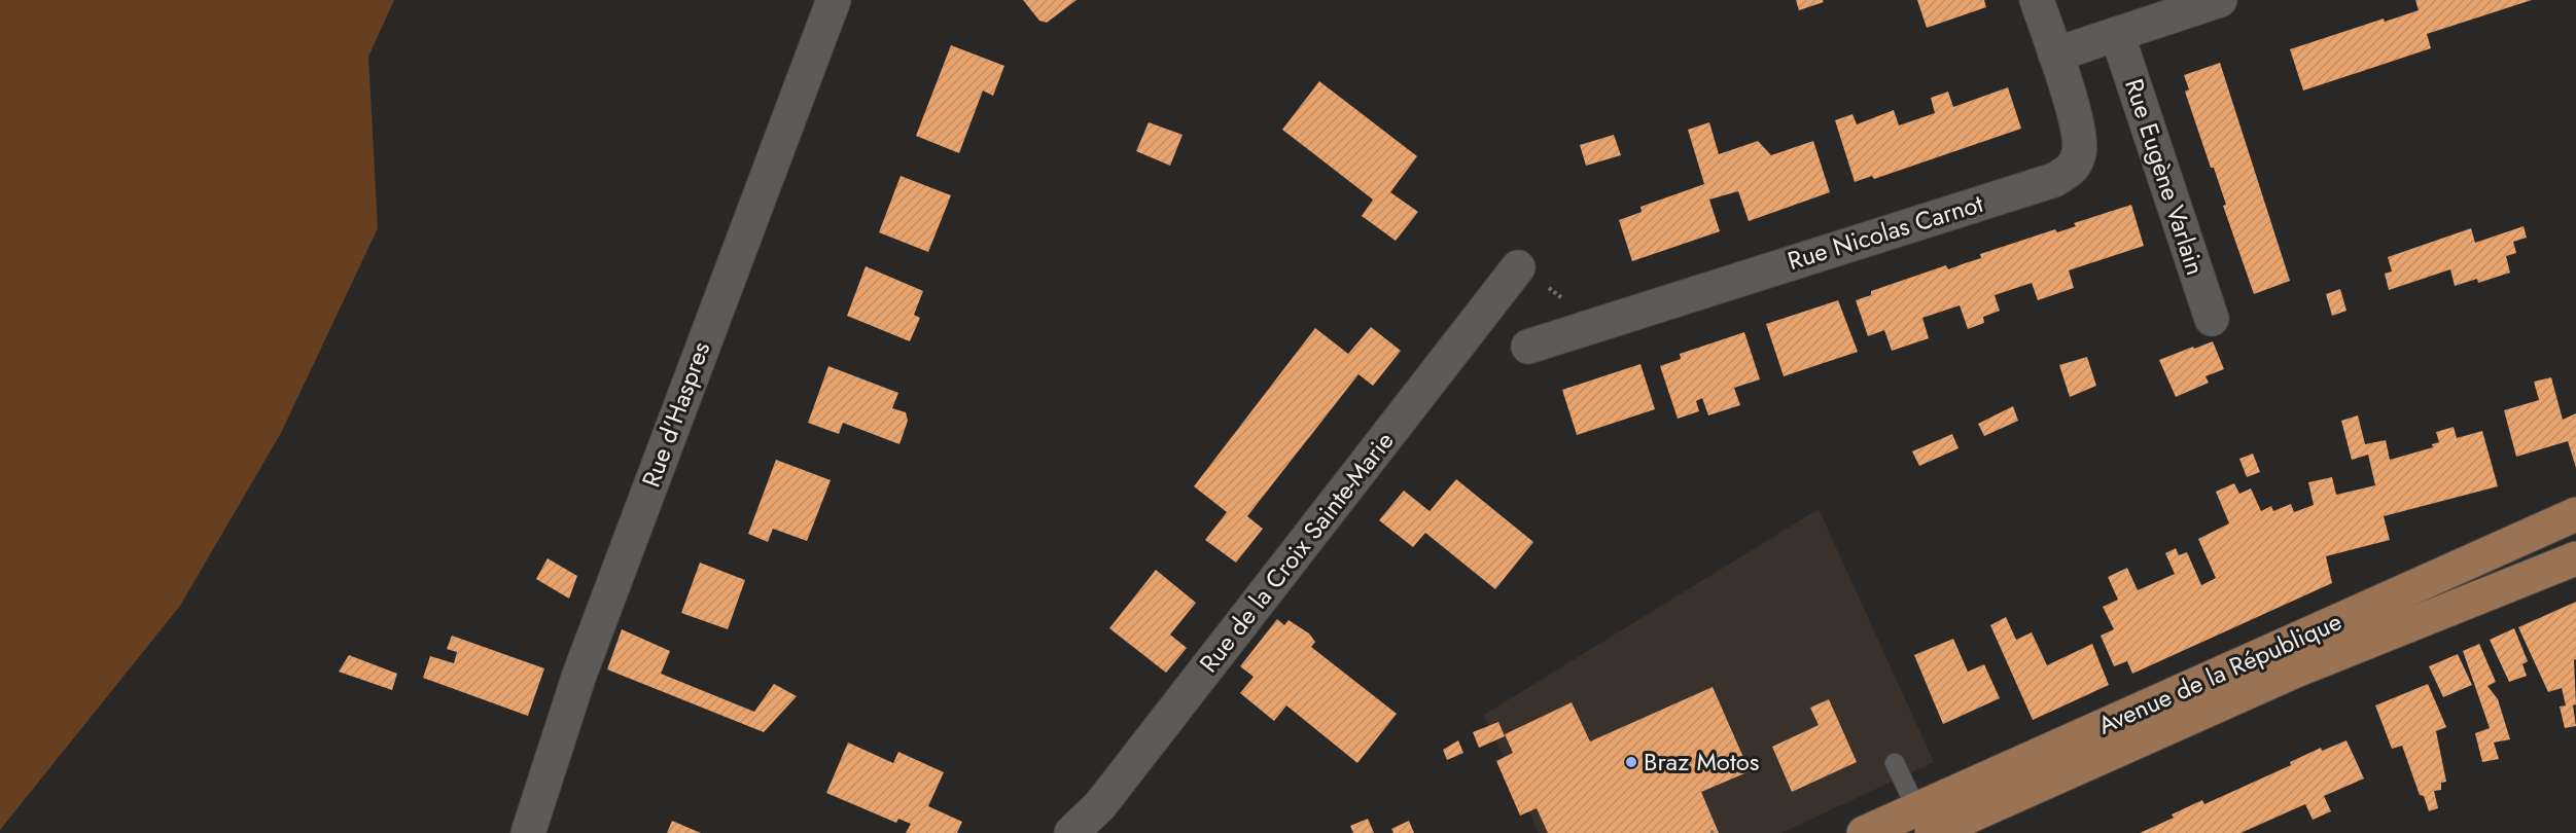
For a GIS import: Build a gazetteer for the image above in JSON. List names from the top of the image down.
{
  "streets": {
    "main road": ["Avenue de la République"],
    "street": [
      "Rue Eugène Varlain",
      "Rue Nicolas Carnot",
      "Rue d'Haspres",
      "Rue de la Croix Sainte-Marie"
    ]
  },
  "places": ["Braz Motos"]
}
